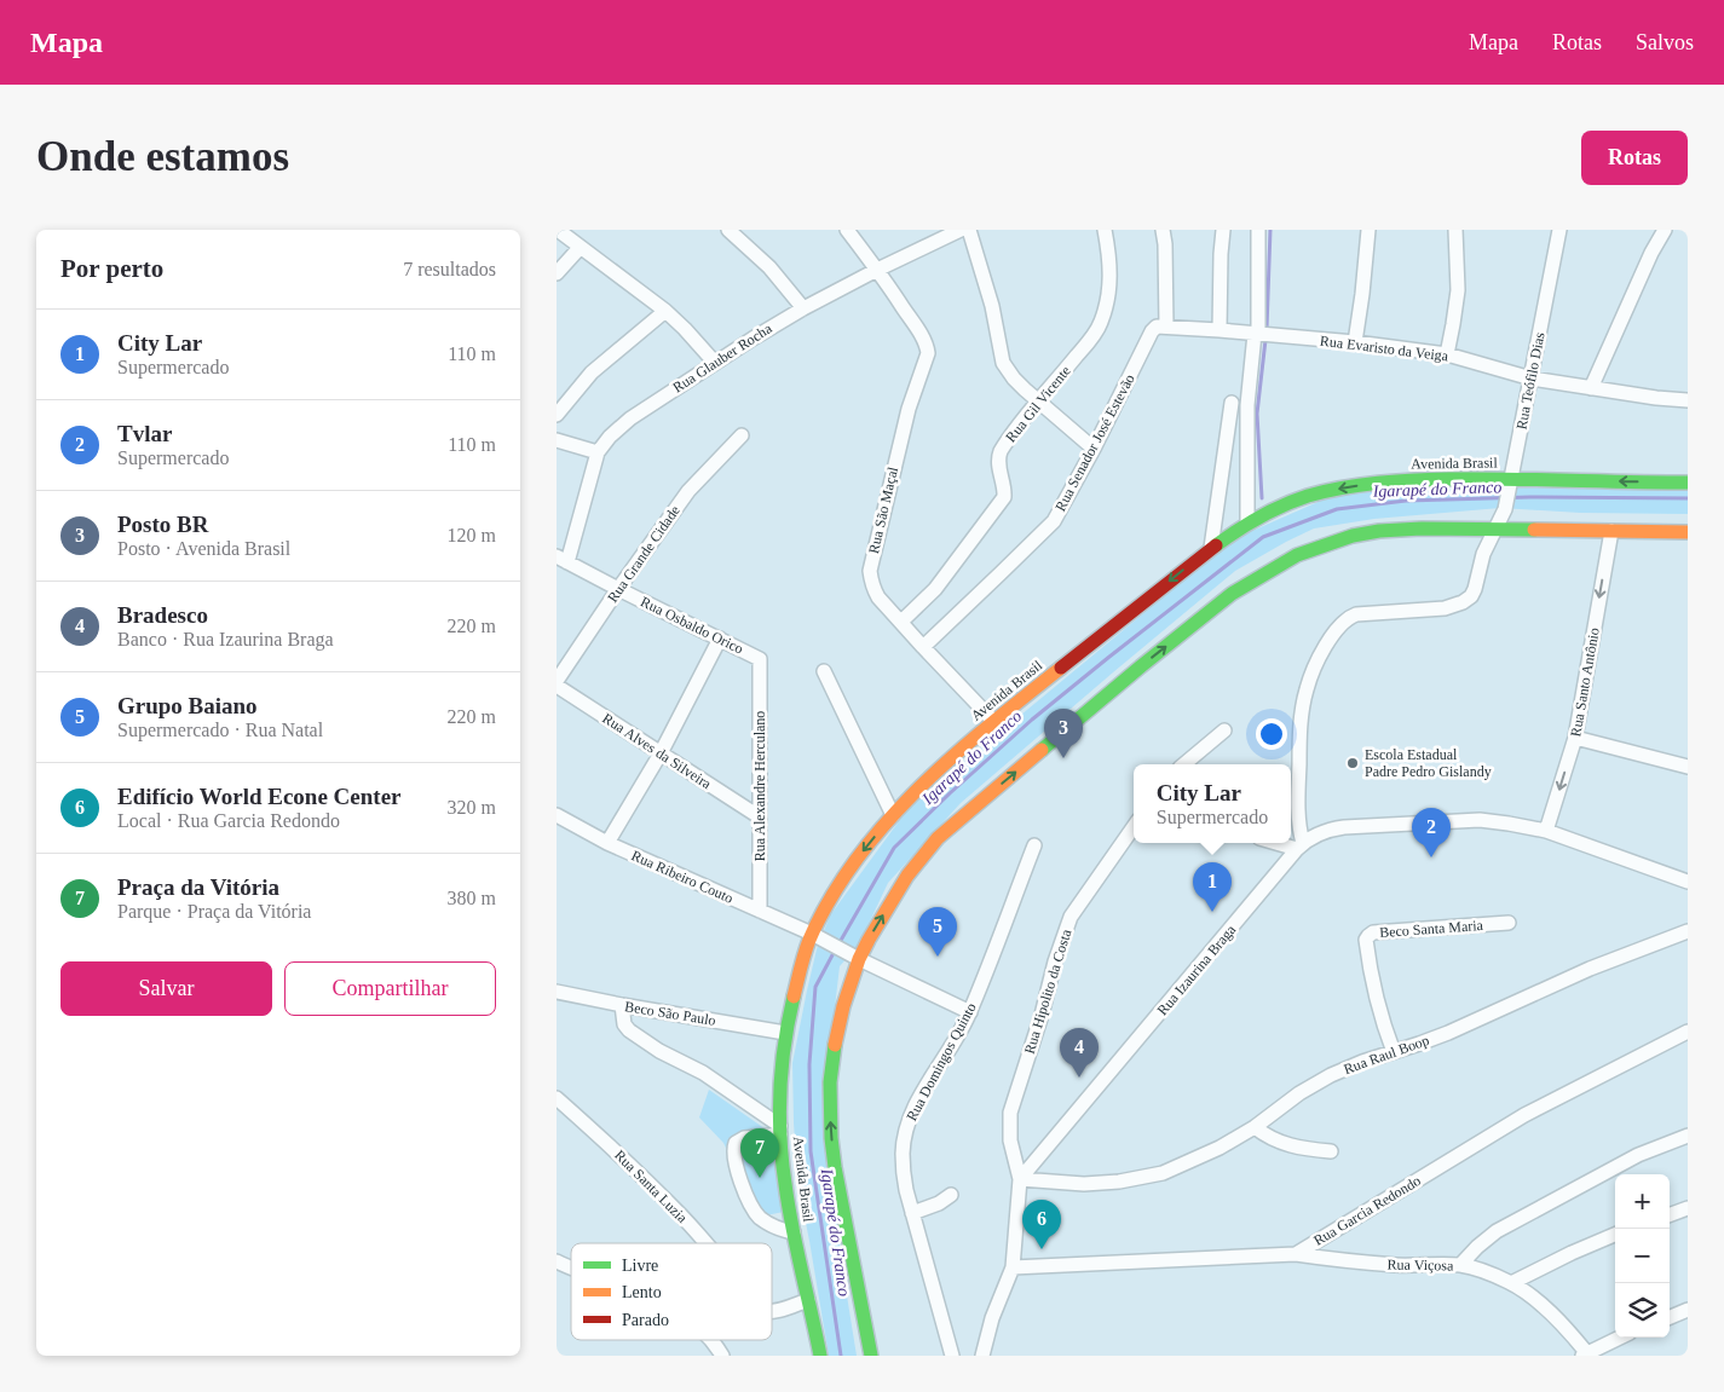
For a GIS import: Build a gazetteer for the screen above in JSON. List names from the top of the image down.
{
  "streets": {
    "highway": ["Avenida Brasil"],
    "street": [
      "Rua Evaristo da Veiga",
      "Rua Glauber Rocha",
      "Rua Teófilo Dias",
      "Rua Gil Vicente",
      "Rua Senador José Estevão",
      "Rua São Maçal",
      "Rua Grande Cidade",
      "Rua Osbaldo Orico",
      "Rua Santo Antônio",
      "Rua Alves da Silveira",
      "Rua Alexandre Herculano",
      "Rua Ribeiro Couto",
      "Beco Santa Maria",
      "Rua Izaurina Braga",
      "Rua Hipolito da Costa",
      "Beco São Paulo",
      "Rua Raul Boop",
      "Rua Domingos Quinto",
      "Rua Santa Luzia",
      "Rua Garcia Redondo",
      "Rua Viçosa"
    ]
  },
  "crossings": [
    ["Rua Evaristo da Veiga", "Rua Teófilo Dias"],
    ["Rua Evaristo da Veiga", "Rua Senador José Estevão"],
    ["Rua Glauber Rocha", "Rua São Maçal"],
    ["Rua Glauber Rocha", "Rua Osbaldo Orico"],
    ["Rua Teófilo Dias", "Avenida Brasil"],
    ["Rua Teófilo Dias", "Rua Izaurina Braga"],
    ["Rua Gil Vicente", "Rua São Maçal"],
    ["Rua Senador José Estevão", "Rua São Maçal"],
    ["Avenida Brasil", "Rua São Maçal"],
    ["Avenida Brasil", "Rua Ribeiro Couto"],
    ["Avenida Brasil", "Beco São Paulo"],
    ["Avenida Brasil", "Rua Santa Luzia"],
    ["Rua Grande Cidade", "Rua Osbaldo Orico"],
    ["Rua Osbaldo Orico", "Rua Alexandre Herculano"],
    ["Rua Santo Antônio", "Rua Izaurina Braga"],
    ["Rua Alves da Silveira", "Rua Alexandre Herculano"],
    ["Rua Alexandre Herculano", "Rua Ribeiro Couto"],
    ["Rua Ribeiro Couto", "Rua Domingos Quinto"],
    ["Beco Santa Maria", "Rua Raul Boop"],
    ["Rua Izaurina Braga", "Rua Hipolito da Costa"],
    ["Rua Izaurina Braga", "Rua Raul Boop"],
    ["Rua Hipolito da Costa", "Rua Raul Boop"],
    ["Rua Garcia Redondo", "Rua Viçosa"]
  ],
  "one_way": ["Rua Santo Antônio"],
  "water": ["Igarapé do Franco"],
  "places": ["Escola Estadual Padre Pedro Gislandy"],
  "legend": ["Livre", "Lento", "Parado"],
  "page": {
    "header": "Mapa",
    "nav": ["Mapa", "Rotas", "Salvos"],
    "buttons": [
      "Rotas",
      ["Salvar", "Compartilhar"]
    ],
    "title": "Onde estamos",
    "heading": ["Por perto", "7 resultados"],
    "list": [
      {
        "mark": "1",
        "name": "City Lar",
        "note": "Supermercado",
        "value": "110 m"
      },
      {
        "mark": "2",
        "name": "Tvlar",
        "note": "Supermercado",
        "value": "110 m"
      },
      {
        "mark": "3",
        "name": "Posto BR",
        "note": "Posto · Avenida Brasil",
        "value": "120 m"
      },
      {
        "mark": "4",
        "name": "Bradesco",
        "note": "Banco · Rua Izaurina Braga",
        "value": "220 m"
      },
      {
        "mark": "5",
        "name": "Grupo Baiano",
        "note": "Supermercado · Rua Natal",
        "value": "220 m"
      },
      {
        "mark": "6",
        "name": "Edifício World Econe Center",
        "note": "Local · Rua Garcia Redondo",
        "value": "320 m"
      },
      {
        "mark": "7",
        "name": "Praça da Vitória",
        "note": "Parque · Praça da Vitória",
        "value": "380 m"
      }
    ],
    "pins": [
      "3",
      "2",
      "1",
      "5",
      "4",
      "7",
      "6"
    ],
    "popup": ["City Lar", "Supermercado"],
    "map_buttons": ["+", "−"]
  }
}
